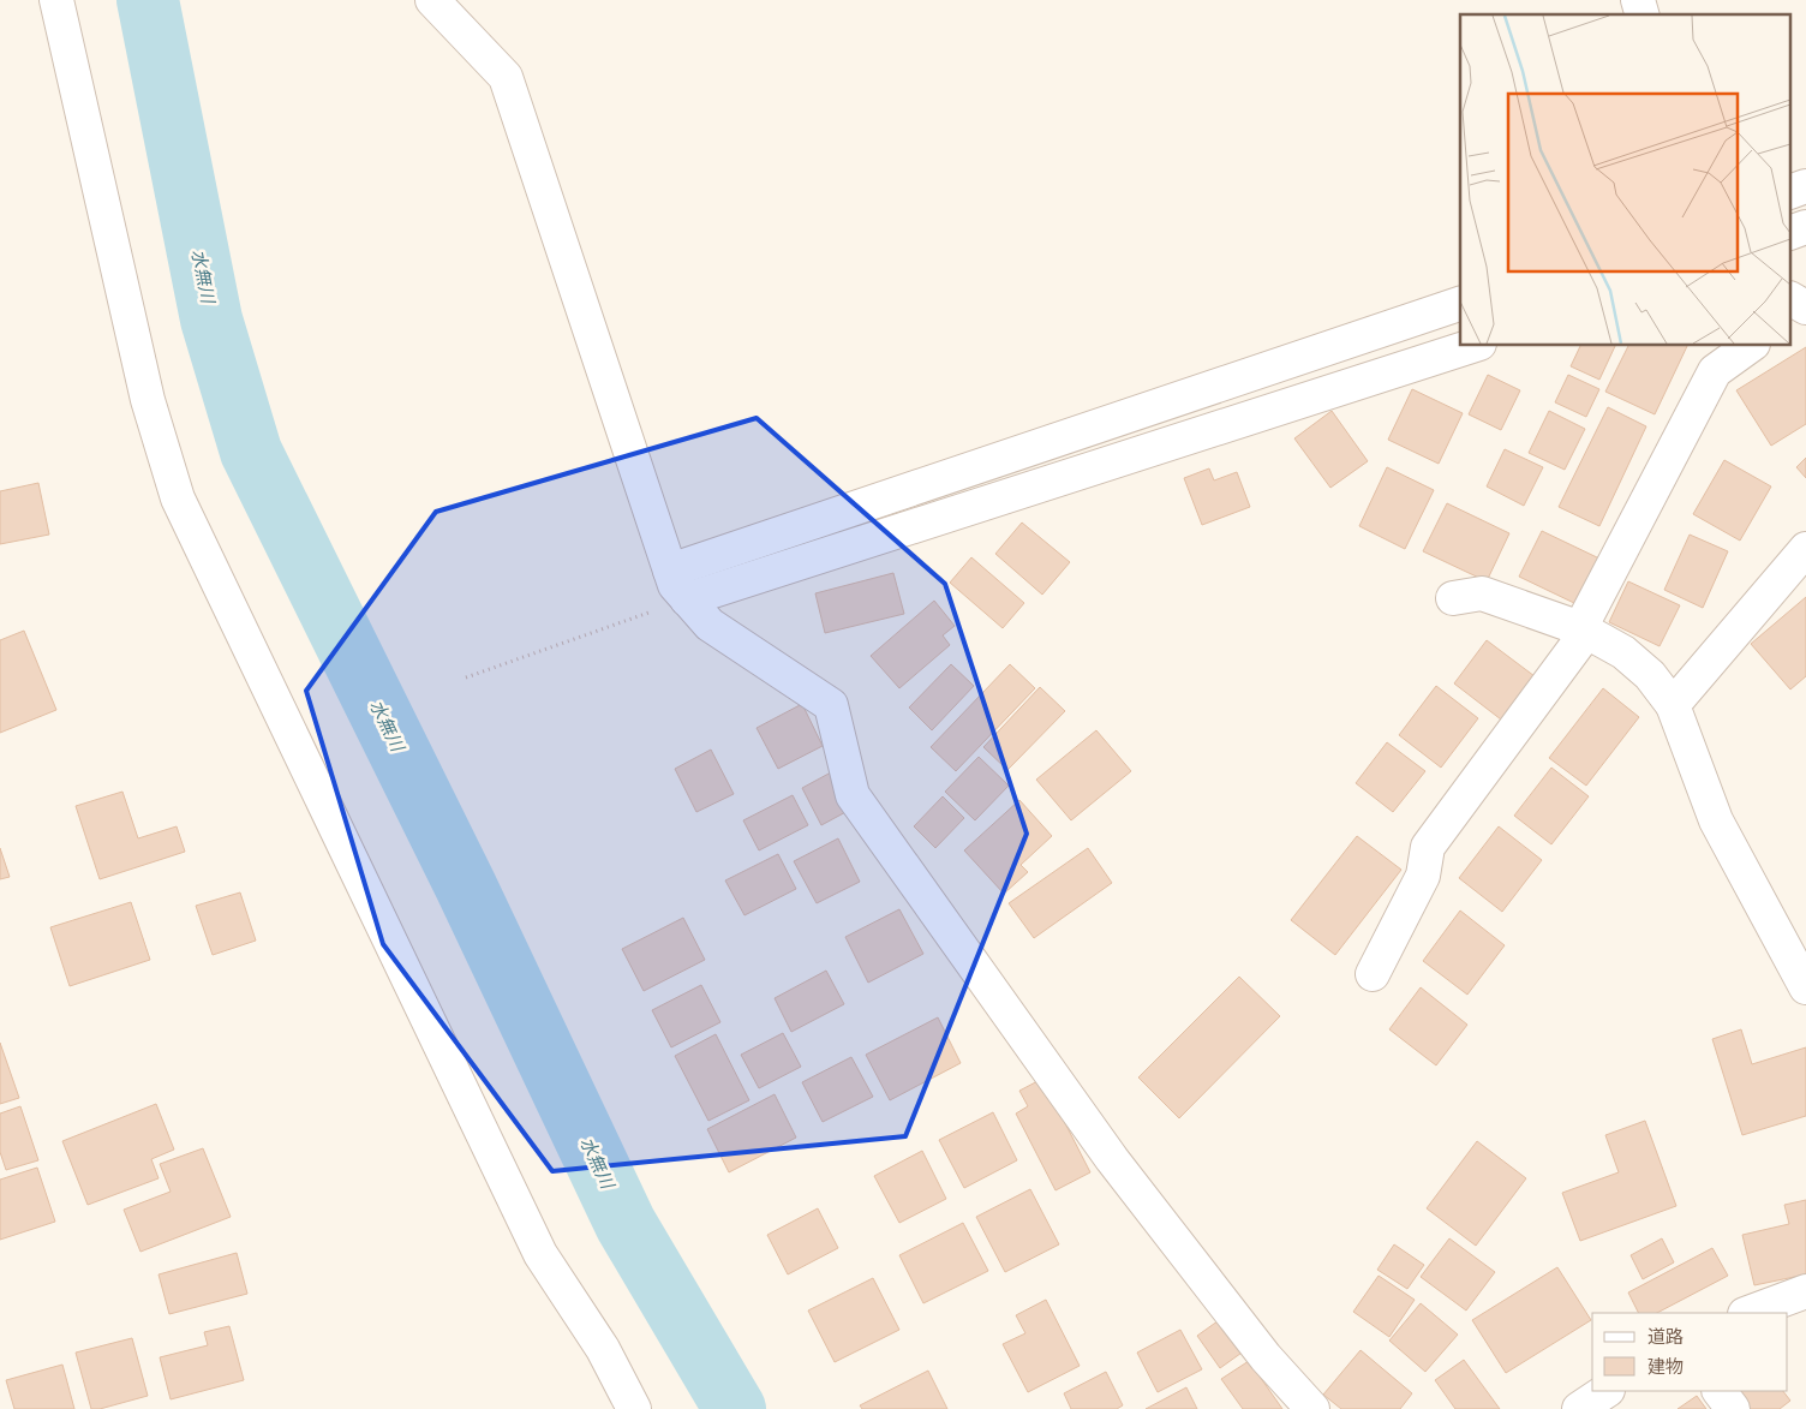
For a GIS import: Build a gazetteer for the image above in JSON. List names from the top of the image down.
{
  "water": ["水無川"],
  "legend": ["道路", "建物"]
}
